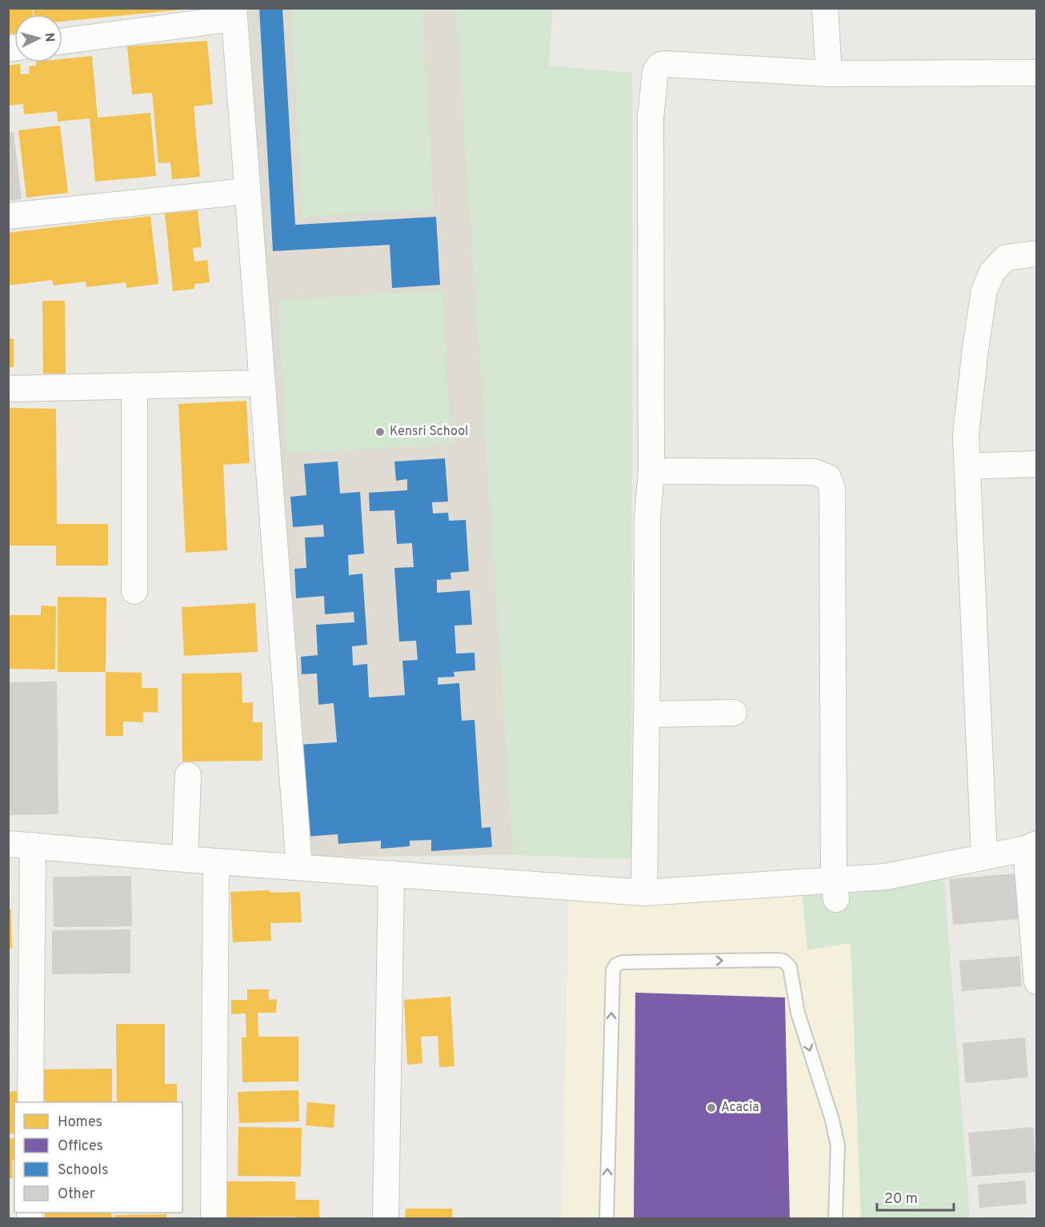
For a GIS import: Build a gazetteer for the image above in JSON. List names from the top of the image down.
{
  "places": ["Kensri School", "Acacia"],
  "legend": [
    "Homes",
    "Offices",
    "Schools",
    "Other"
  ],
  "scale_bar": "20 m",
  "north": "right"
}
